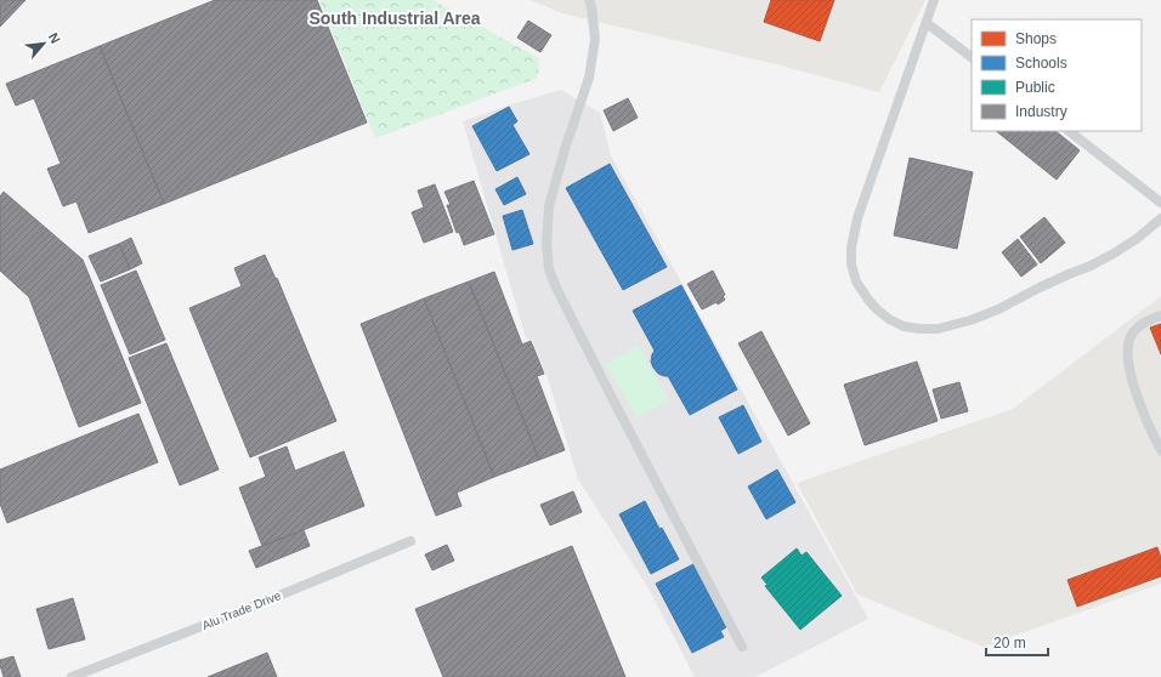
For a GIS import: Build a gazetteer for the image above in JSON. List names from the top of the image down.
{
  "streets": {
    "lane": ["Alu Trade Drive"]
  },
  "districts": ["South Industrial Area"],
  "legend": [
    "Shops",
    "Schools",
    "Public",
    "Industry"
  ],
  "scale_bar": "20 m",
  "north": "top right"
}
